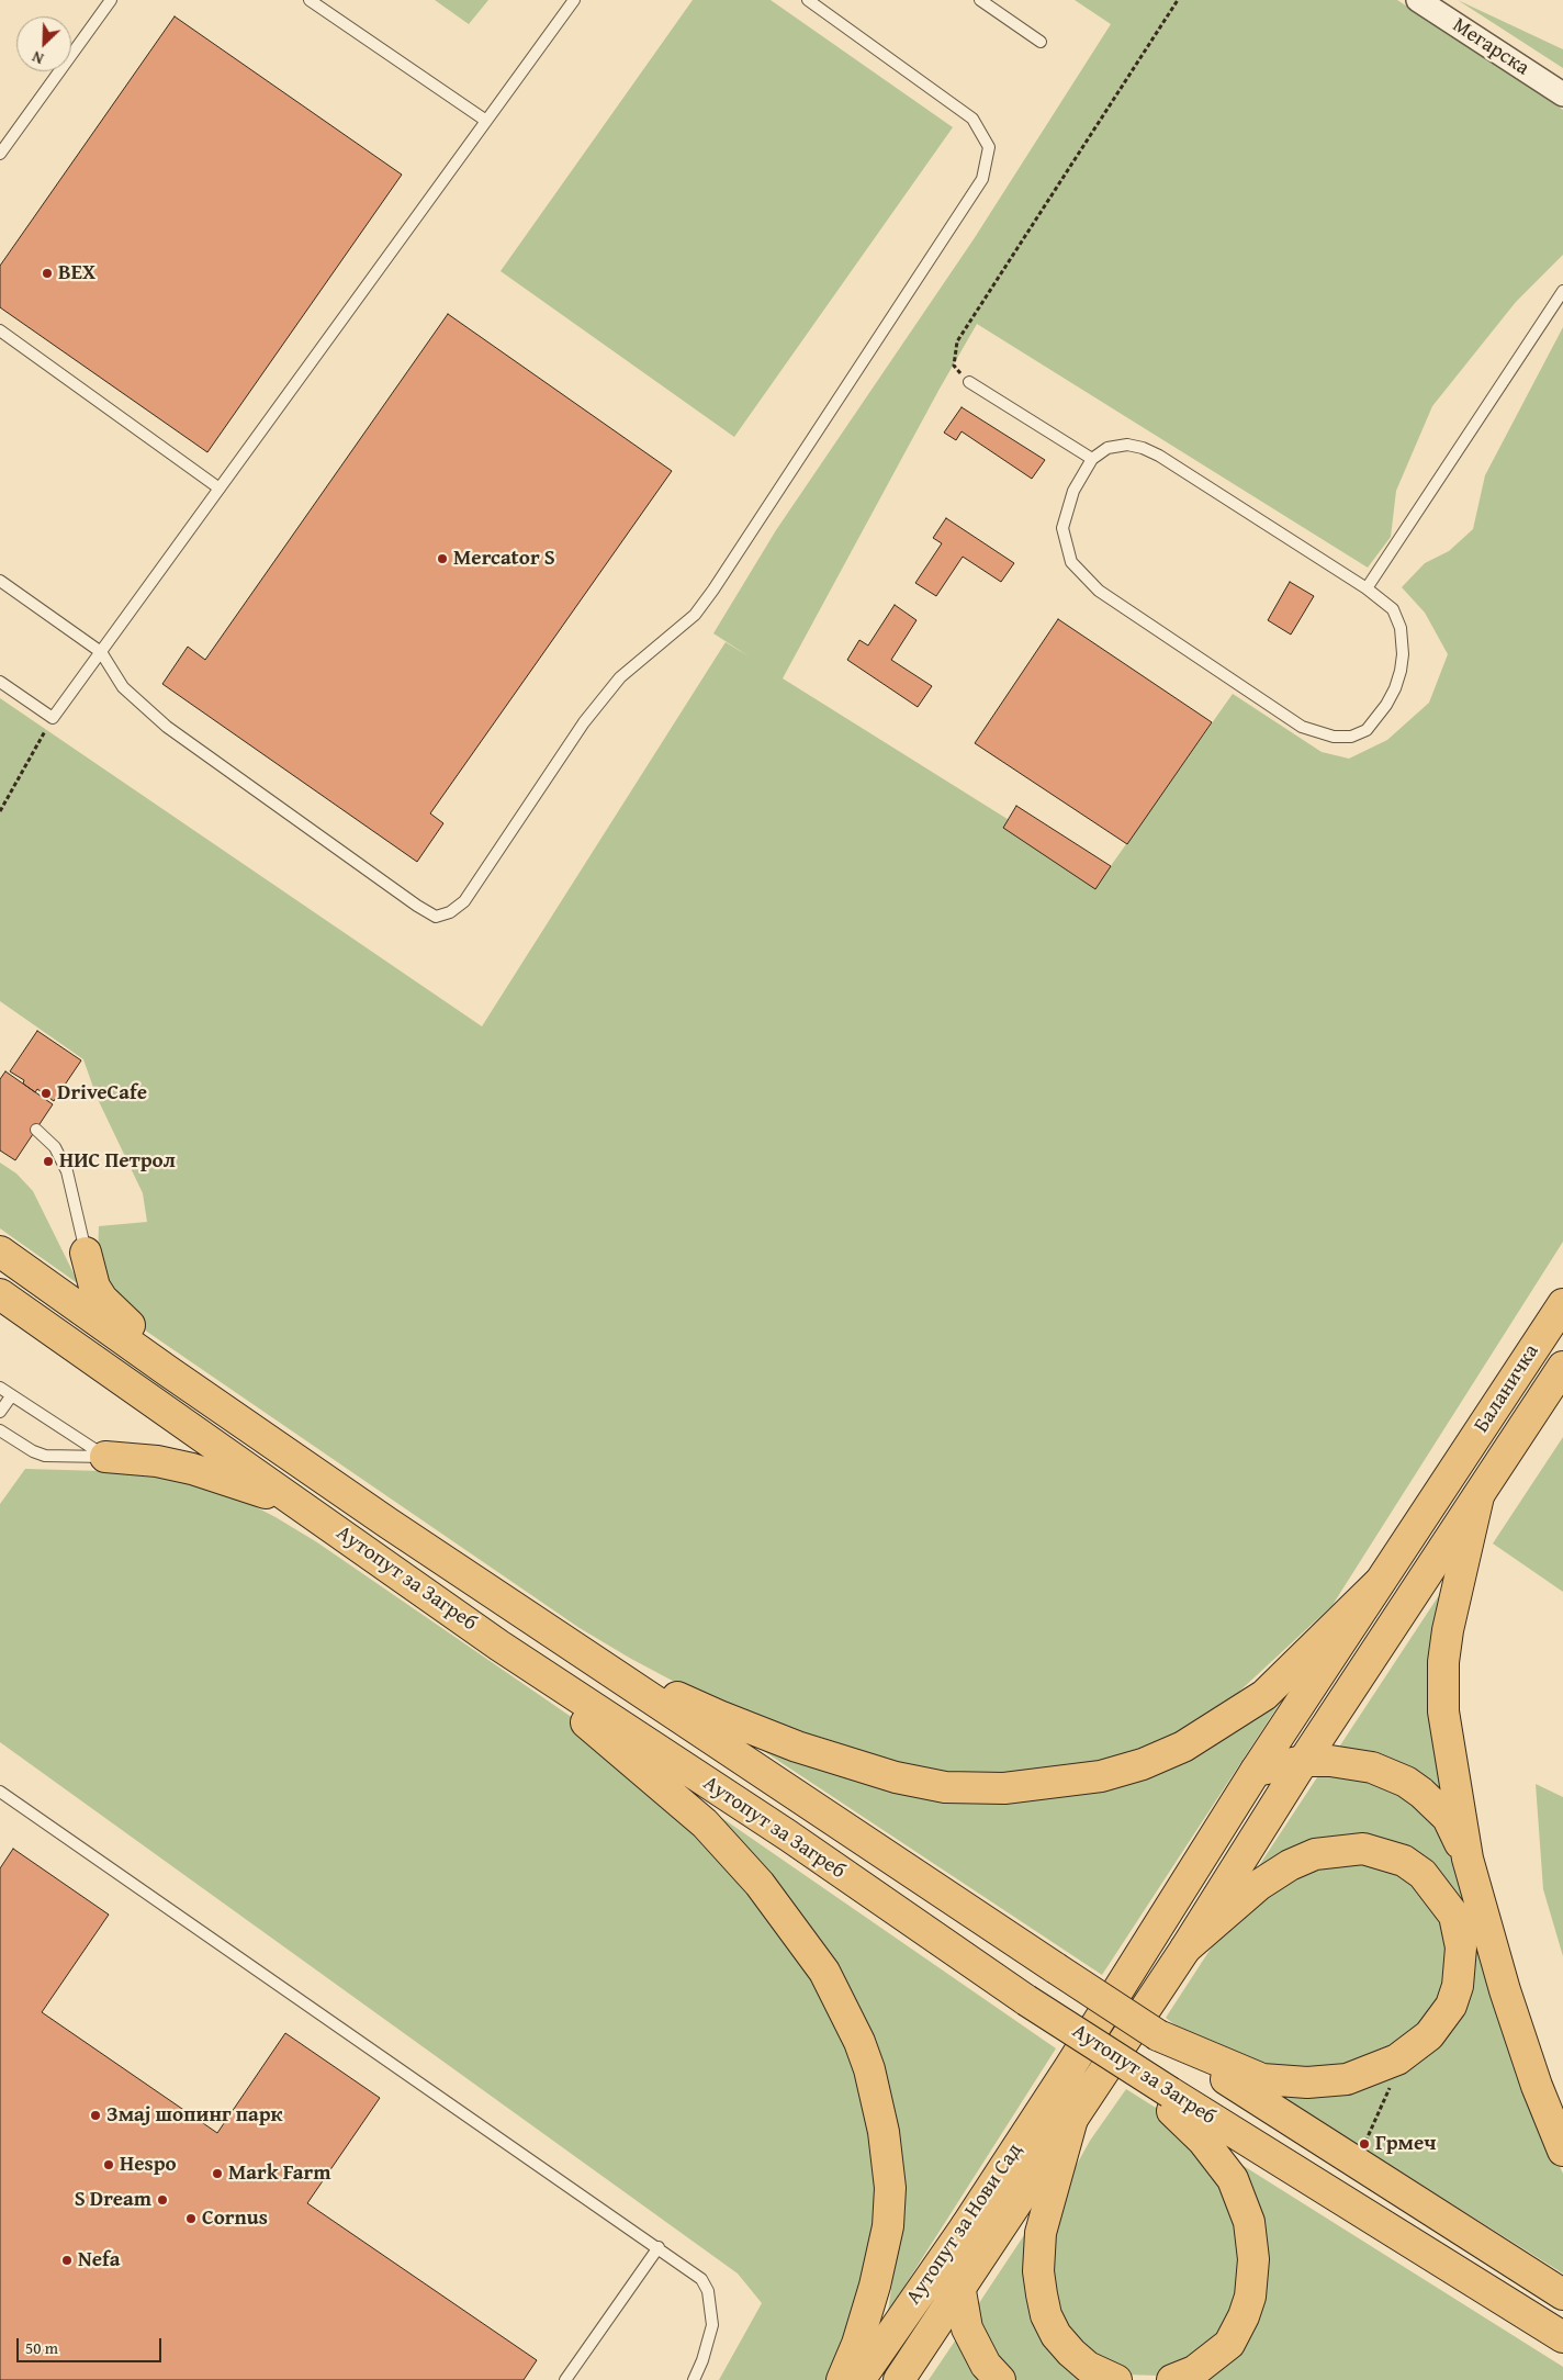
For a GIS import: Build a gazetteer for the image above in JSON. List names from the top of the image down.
{
  "streets": {
    "main road": ["Баланичка", "Аутопут за Загреб", "Аутопут за Нови Сад"],
    "street": ["Мегарска"]
  },
  "crossings": [
    ["Баланичка", "Аутопут за Нови Сад"]
  ],
  "places": [
    "BEX",
    "Mercator S",
    "DriveCafe",
    "НИС Петрол",
    "Змај шопинг парк",
    "Грмеч",
    "Hespo",
    "Mark Farm",
    "S Dream",
    "Cornus",
    "Nefa"
  ],
  "scale_bar": "50 m",
  "north": "bottom left"
}
